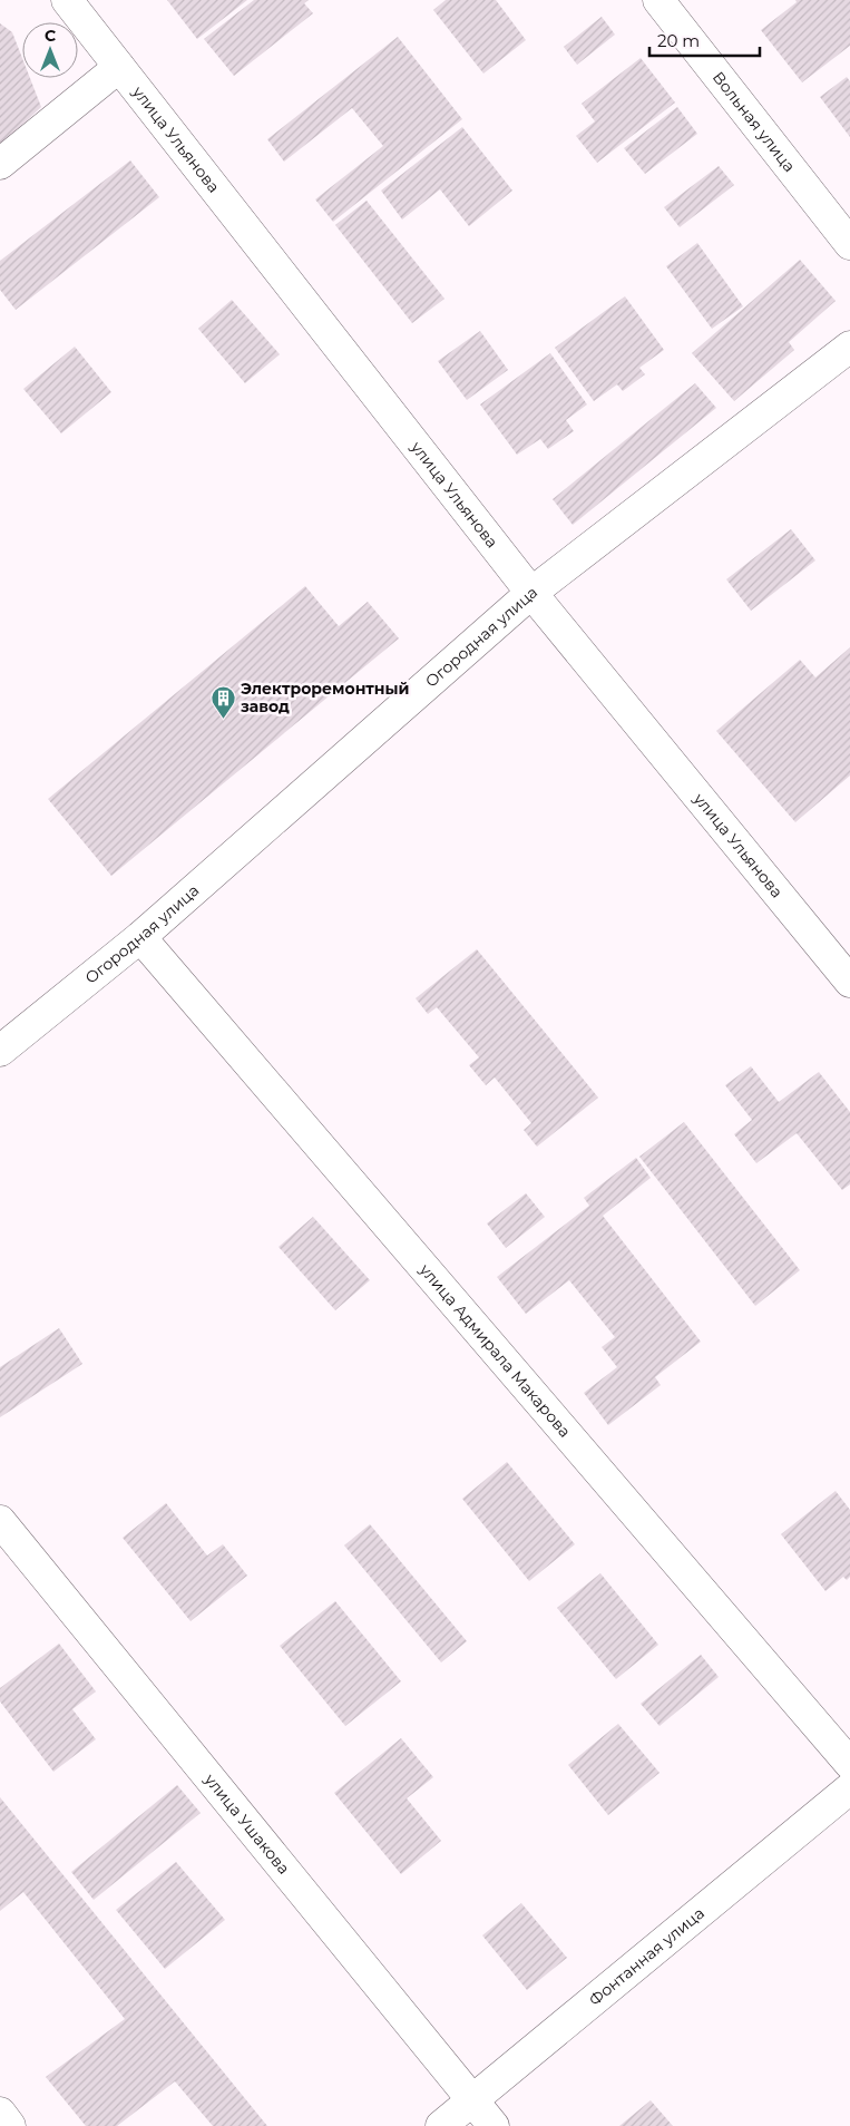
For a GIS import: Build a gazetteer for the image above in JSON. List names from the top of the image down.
{
  "streets": {
    "street": [
      "Вольная улица",
      "улица Ульянова",
      "Огородная улица",
      "улица Адмирала Макарова",
      "улица Ушакова",
      "Фонтанная улица"
    ]
  },
  "crossings": [
    ["улица Ульянова", "Огородная улица"],
    ["Огородная улица", "улица Адмирала Макарова"],
    ["улица Ушакова", "Фонтанная улица"]
  ],
  "places": {
    "building": ["Электроремонтный завод"]
  },
  "scale_bar": "20 m",
  "north": "top"
}
